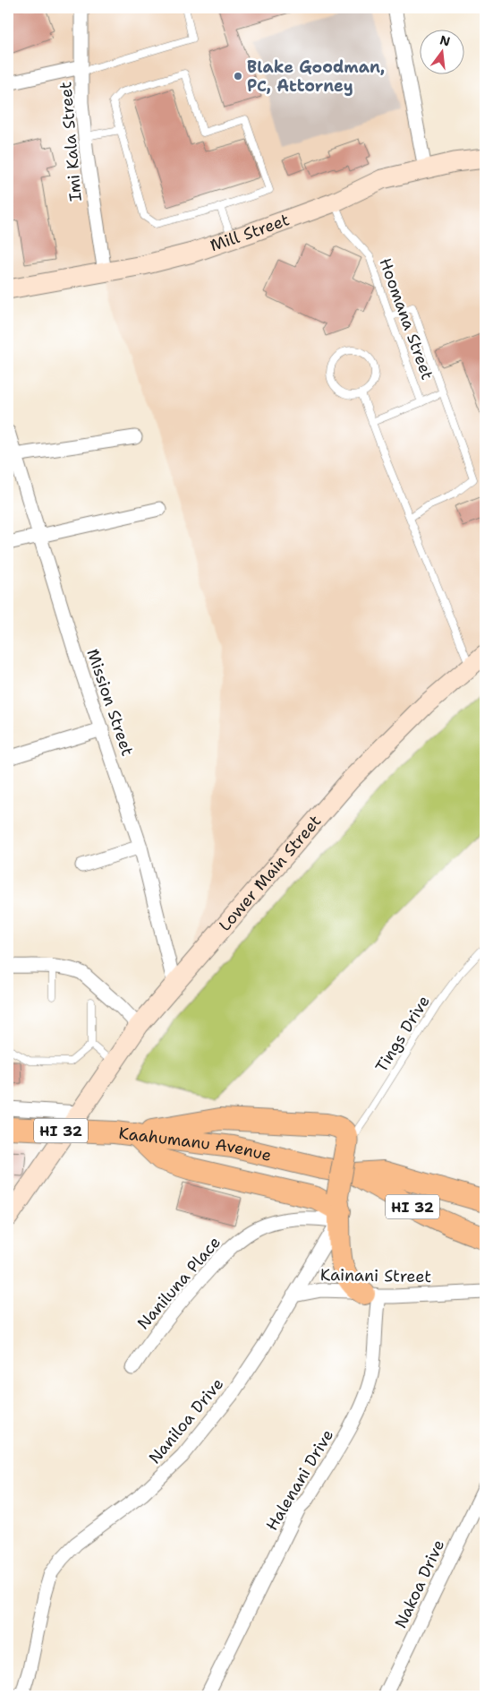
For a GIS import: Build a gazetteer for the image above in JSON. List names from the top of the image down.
{
  "streets": {
    "main road": ["HI 32", "Kaahumanu Avenue"],
    "street": [
      "Imi Kala Street",
      "Mill Street",
      "Mission Street",
      "Lower Main Street",
      "Kainani Street",
      "Naniluna Place",
      "Naniloa Drive",
      "Halenani Drive",
      "Nakoa Drive"
    ],
    "lane": ["Hoomana Street", "Tings Drive"]
  },
  "crossings": [
    ["Imi Kala Street", "Mill Street"],
    ["Mill Street", "Hoomana Street"],
    ["Mission Street", "Lower Main Street"],
    ["Kainani Street", "Naniloa Drive"],
    ["Kainani Street", "Halenani Drive"],
    ["Naniluna Place", "Naniloa Drive"]
  ],
  "places": ["Blake Goodman, PC, Attorney"],
  "north": "top"
}
